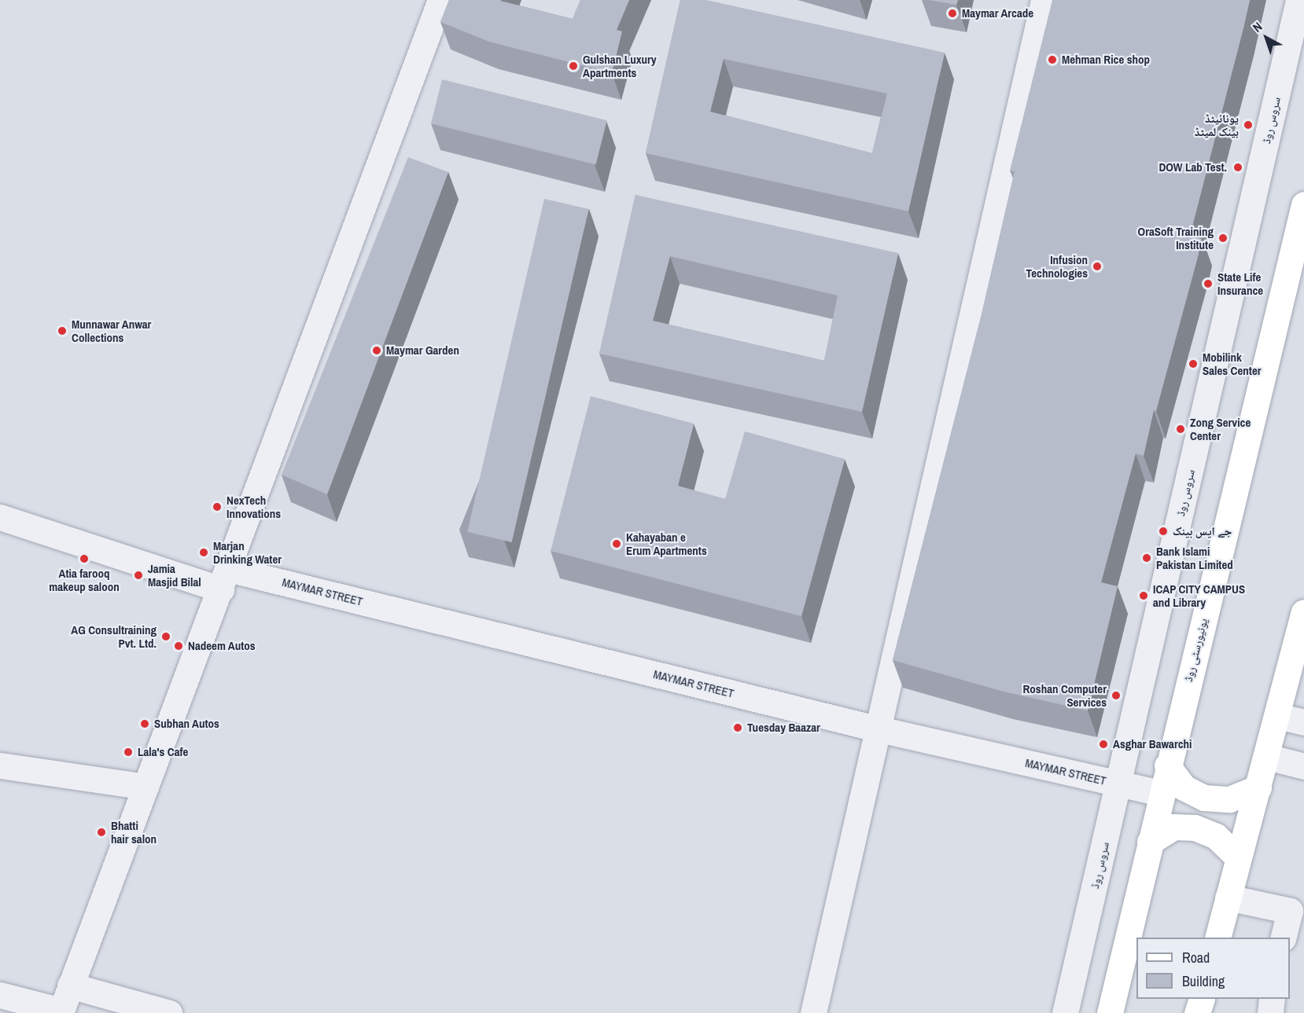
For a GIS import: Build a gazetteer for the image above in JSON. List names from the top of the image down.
{
  "streets": {
    "main road": ["یونیورسٹی روڈ"],
    "street": ["سروس روڈ", "MAYMAR STREET"]
  },
  "crossings": [
    ["سروس روڈ", "MAYMAR STREET"],
    ["MAYMAR STREET", "یونیورسٹی روڈ"]
  ],
  "places": [
    "Maymar Arcade",
    "Mehman Rice shop",
    "Gulshan Luxury Apartments",
    "یونائیٹڈ بینک لمیٹڈ",
    "DOW Lab Test.",
    "OraSoft Training Institute",
    "Infusion Technologies",
    "State Life Insurance",
    "Munnawar Anwar Collections",
    "Maymar Garden",
    "Mobilink Sales Center",
    "Zong Service Center",
    "NexTech Innovations",
    "جے ایس بینک",
    "Kahayaban e Erum Apartments",
    "Marjan Drinking Water",
    "Bank Islami Pakistan Limited",
    "Atia farooq makeup saloon",
    "Jamia Masjid Bilal",
    "ICAP CITY CAMPUS and Library",
    "AG Consultraining Pvt. Ltd.",
    "Nadeem Autos",
    "Roshan Computer Services",
    "Subhan Autos",
    "Tuesday Baazar",
    "Asghar Bawarchi",
    "Lala's Cafe",
    "Bhatti hair salon"
  ],
  "legend": ["Road", "Building"],
  "north": "top left"
}
